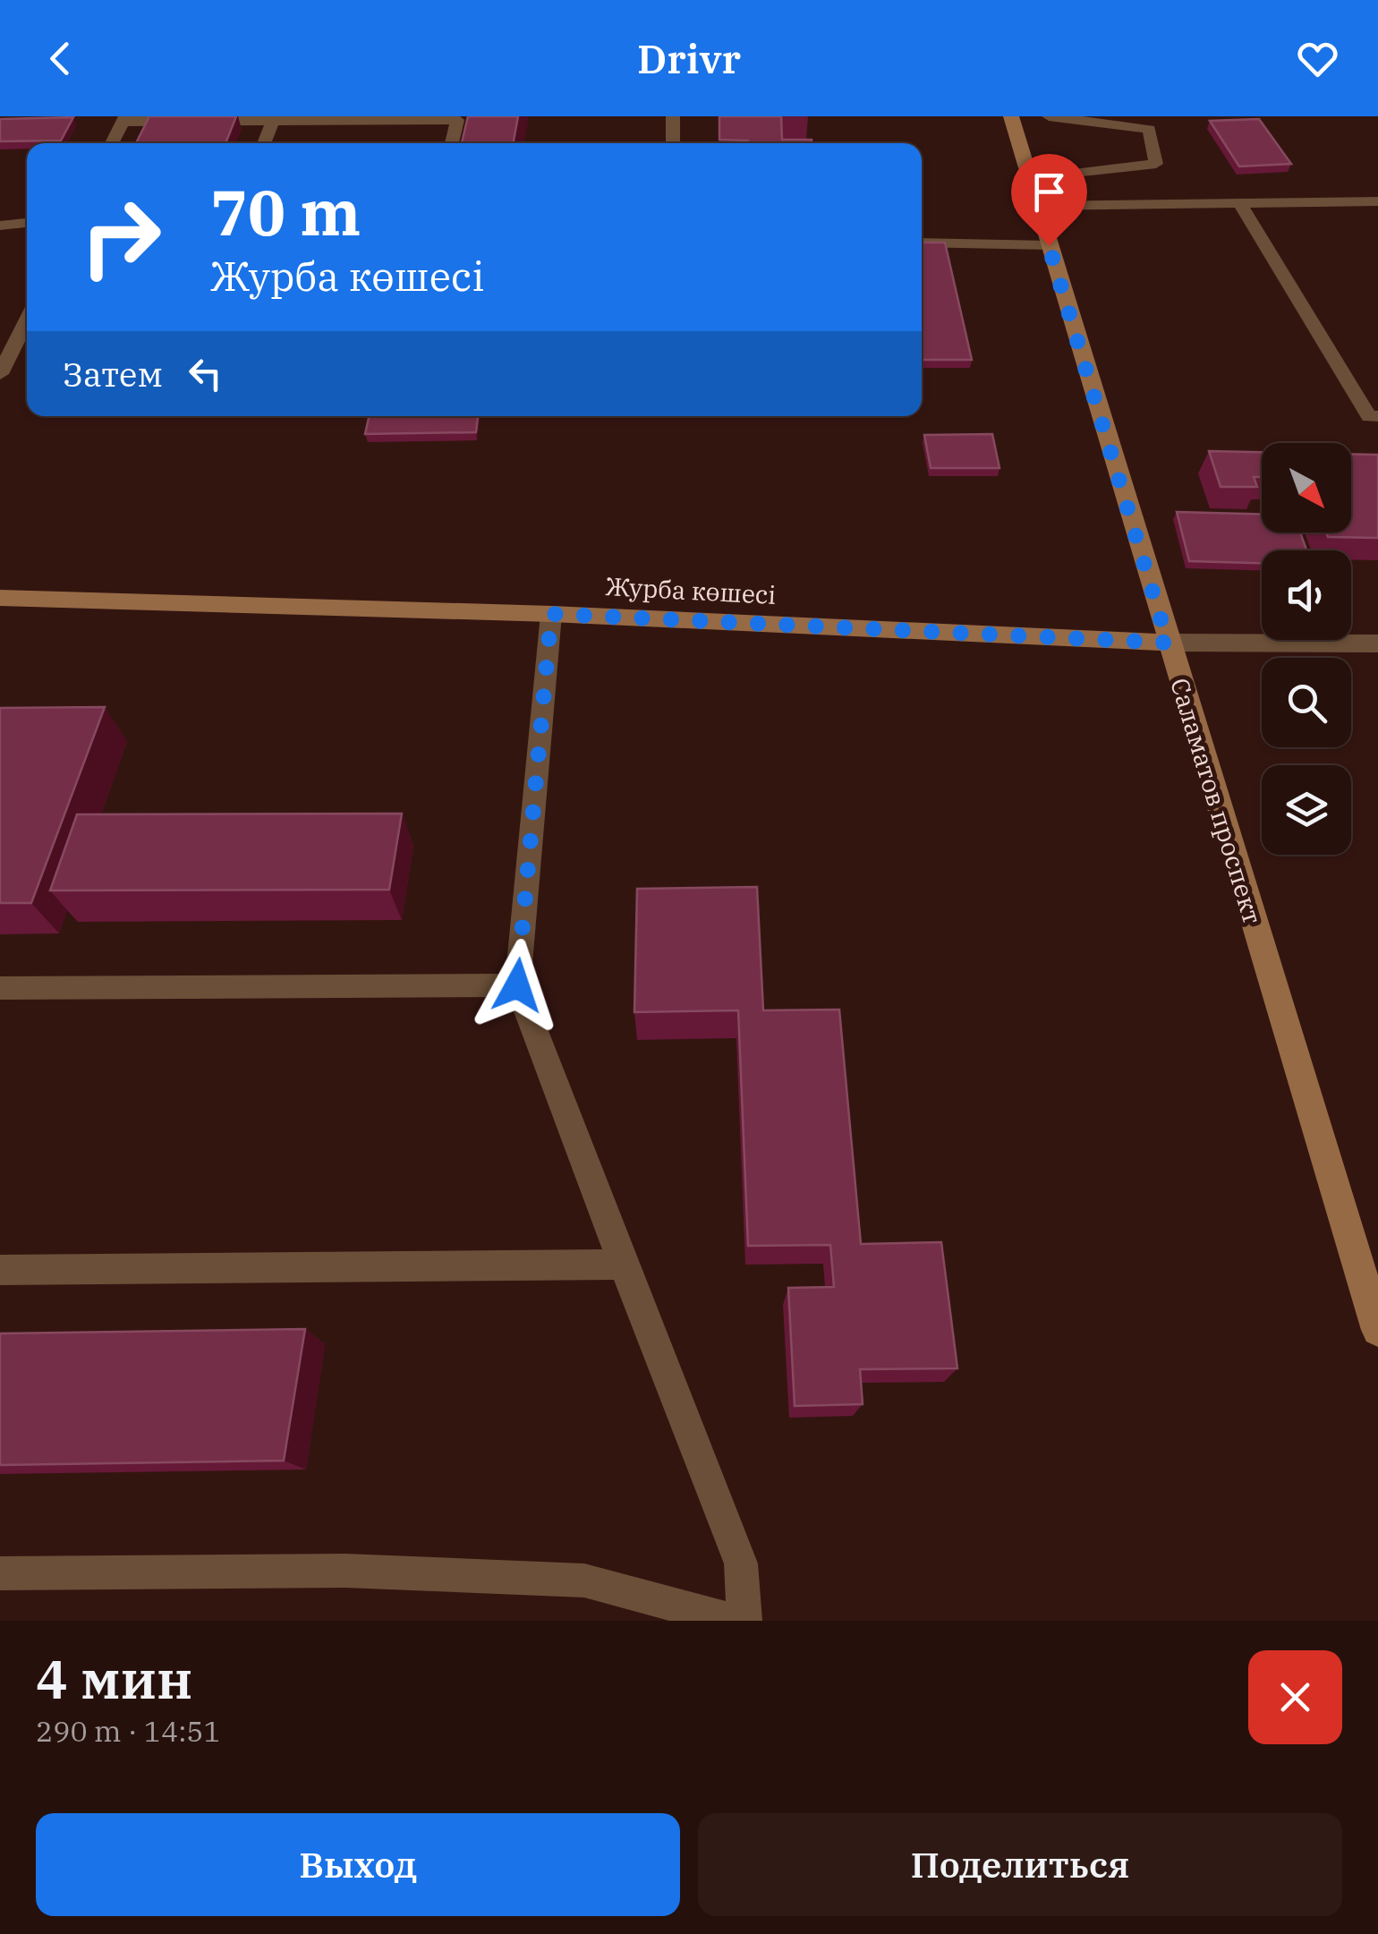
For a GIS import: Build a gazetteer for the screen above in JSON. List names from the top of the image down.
{
  "streets": {
    "street": ["Журба көшесі", "Саламатов проспект"]
  },
  "crossings": [
    ["Журба көшесі", "Саламатов проспект"]
  ],
  "north": "bottom right",
  "page": {
    "header": "Drivr",
    "turn": ["70 m", "Журба көшесі"],
    "then": "Затем",
    "heading": ["4 мин", "290 m · 14:51"],
    "buttons": ["Выход", "Поделиться"]
  }
}
